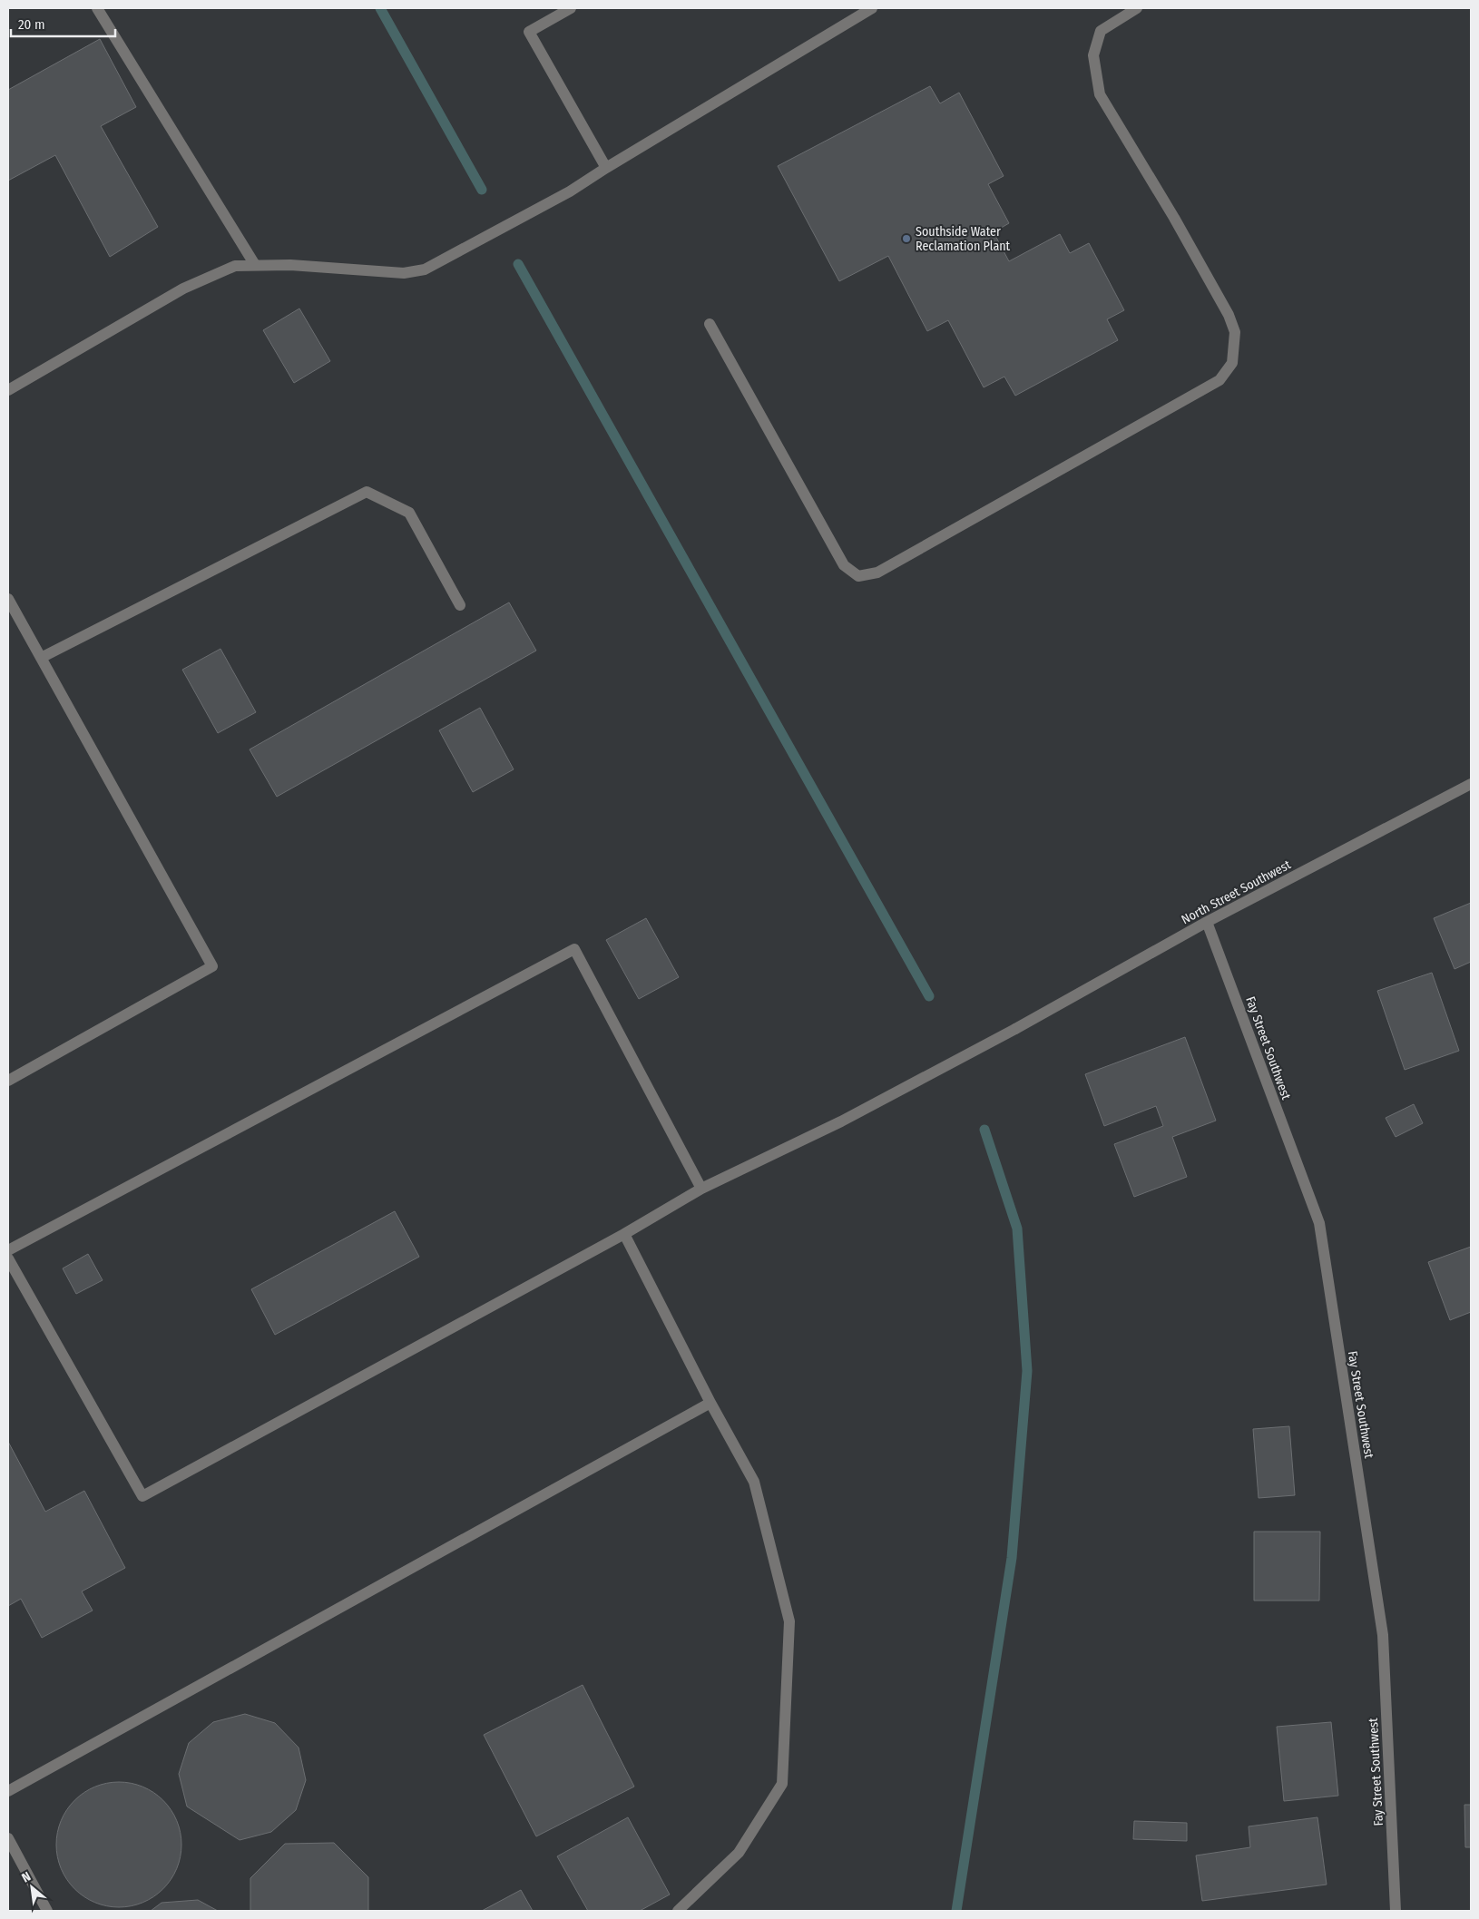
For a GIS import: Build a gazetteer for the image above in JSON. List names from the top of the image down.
{
  "streets": {
    "street": ["North Street Southwest", "Fay Street Southwest"]
  },
  "crossings": [
    ["North Street Southwest", "Fay Street Southwest"]
  ],
  "places": ["Southside Water Reclamation Plant"],
  "scale_bar": "20 m",
  "north": "top left"
}
